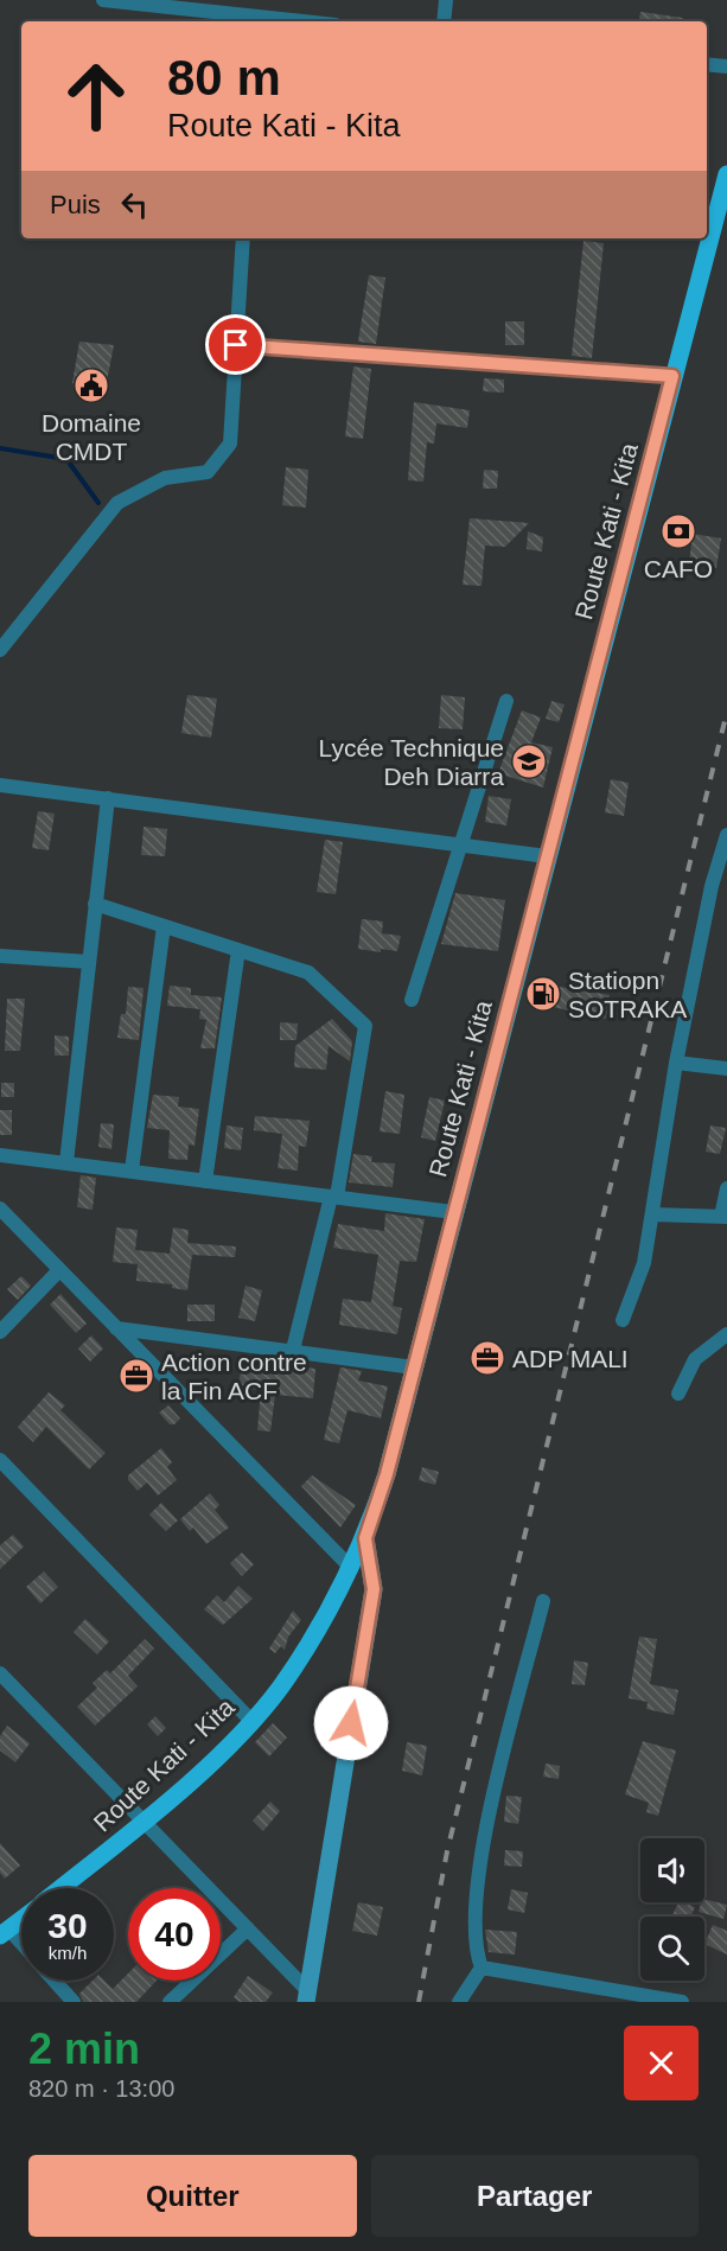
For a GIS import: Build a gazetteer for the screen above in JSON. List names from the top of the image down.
{
  "streets": {
    "main road": ["Route Kati - Kita"]
  },
  "places": {
    "public building": ["Domaine CMDT"],
    "bank": ["CAFO"],
    "school or university": ["Lycée Technique Deh Diarra"],
    "fuel station": ["Statiopn SOTRAKA"],
    "office": ["ADP MALI", "Action contre la Fin ACF"]
  },
  "page": {
    "turn": ["80 m", "Route Kati - Kita"],
    "then": "Puis",
    "speed": "30 km/h",
    "limit": "40",
    "heading": ["2 min", "820 m · 13:00"],
    "buttons": ["Quitter", "Partager"]
  }
}
